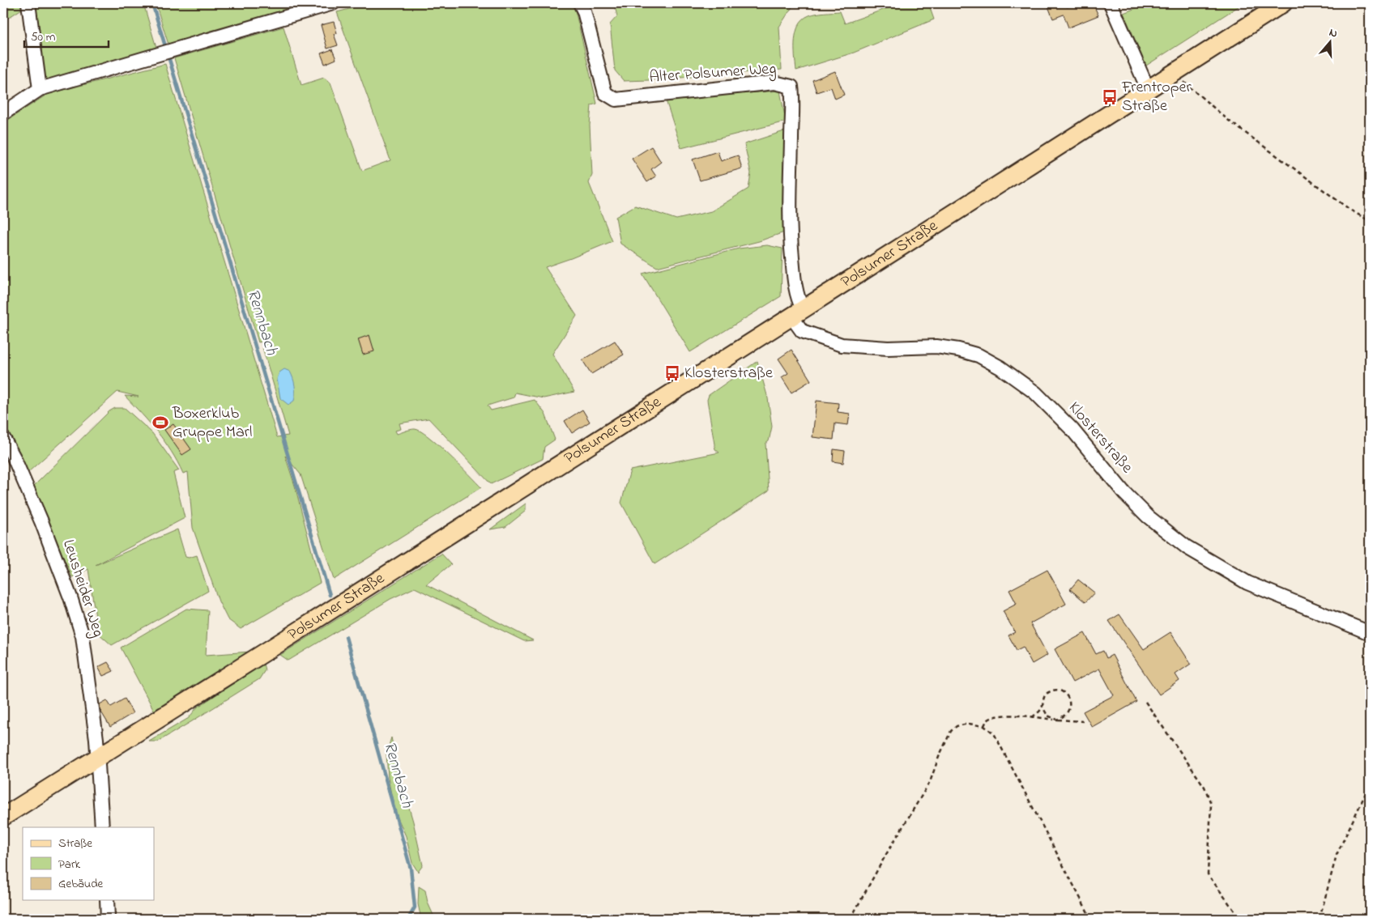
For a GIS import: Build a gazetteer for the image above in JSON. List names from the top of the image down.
{
  "streets": {
    "main road": ["Polsumer Straße"],
    "street": ["Alter Polsumer Weg", "Klosterstraße", "Leusheider Weg"]
  },
  "crossings": [
    ["Alter Polsumer Weg", "Polsumer Straße"],
    ["Alter Polsumer Weg", "Klosterstraße"],
    ["Polsumer Straße", "Klosterstraße"],
    ["Polsumer Straße", "Leusheider Weg"]
  ],
  "water": ["Rennbach"],
  "places": {
    "bus stop": ["Frentroper Straße", "Klosterstraße"],
    "sports": ["Boxerklub Gruppe Marl"]
  },
  "legend": ["Straße", "Park", "Gebäude"],
  "scale_bar": "50 m",
  "north": "top"
}
